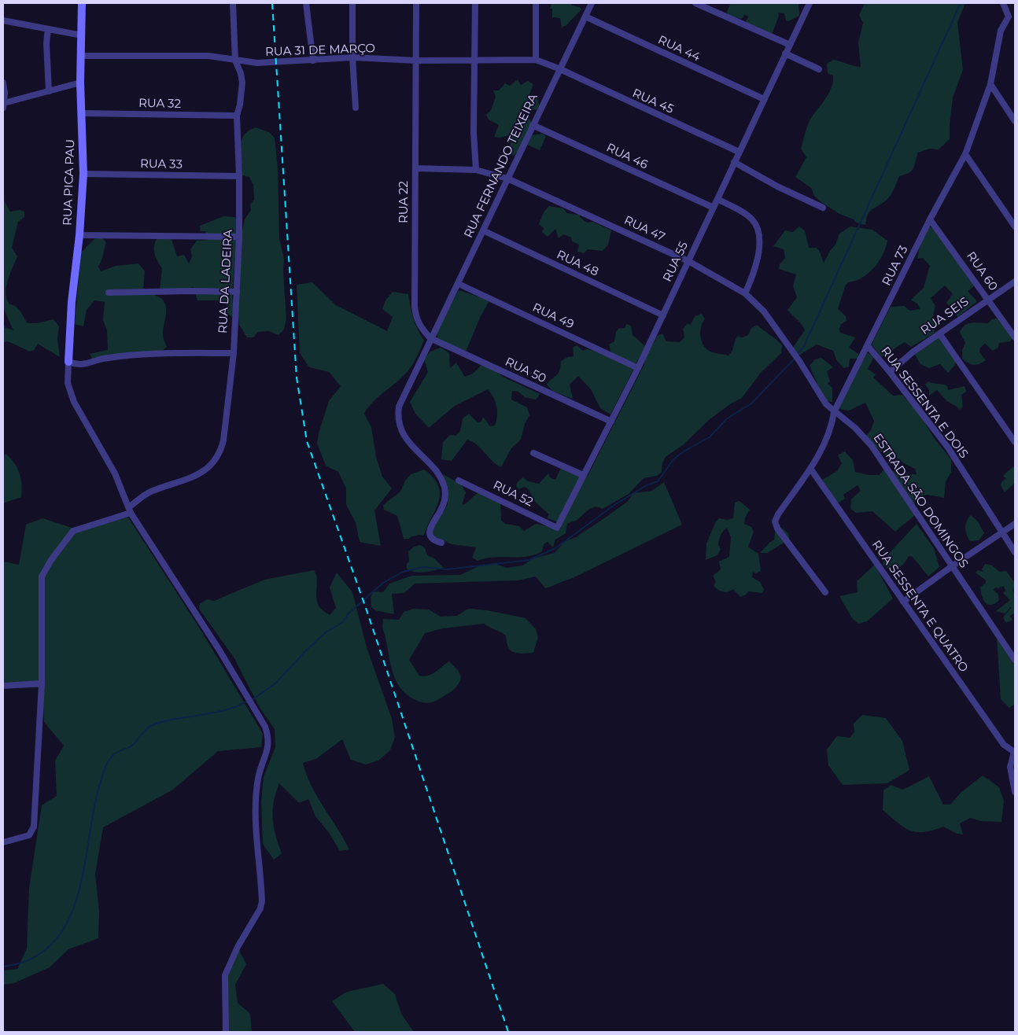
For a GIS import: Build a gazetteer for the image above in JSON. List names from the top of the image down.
{
  "streets": {
    "street": [
      "RUA 44",
      "RUA 31 DE MARÇO",
      "RUA 45",
      "RUA 32",
      "RUA 46",
      "RUA 33",
      "RUA FERNANDO TEIXEIRA",
      "RUA PICA PAU",
      "RUA 22",
      "RUA 47",
      "RUA 55",
      "RUA 48",
      "RUA 73",
      "RUA 60",
      "RUA DA LADEIRA",
      "RUA 49",
      "RUA SEIS",
      "RUA 50",
      "RUA SESSENTA E DOIS",
      "RUA 52",
      "ESTRADA SÃO DOMINGOS",
      "RUA SESSENTA E QUATRO"
    ]
  },
  "crossings": [
    ["RUA 44", "RUA FERNANDO TEIXEIRA"],
    ["RUA 44", "RUA 55"],
    ["RUA 31 DE MARÇO", "RUA 45"],
    ["RUA 31 DE MARÇO", "RUA FERNANDO TEIXEIRA"],
    ["RUA 31 DE MARÇO", "RUA PICA PAU"],
    ["RUA 31 DE MARÇO", "RUA 22"],
    ["RUA 31 DE MARÇO", "RUA DA LADEIRA"],
    ["RUA 45", "RUA FERNANDO TEIXEIRA"],
    ["RUA 45", "RUA 55"],
    ["RUA 32", "RUA PICA PAU"],
    ["RUA 32", "RUA DA LADEIRA"],
    ["RUA 46", "RUA FERNANDO TEIXEIRA"],
    ["RUA 46", "RUA 55"],
    ["RUA 33", "RUA PICA PAU"],
    ["RUA 33", "RUA DA LADEIRA"],
    ["RUA FERNANDO TEIXEIRA", "RUA 22"],
    ["RUA FERNANDO TEIXEIRA", "RUA 47"],
    ["RUA FERNANDO TEIXEIRA", "RUA 48"],
    ["RUA FERNANDO TEIXEIRA", "RUA 49"],
    ["RUA FERNANDO TEIXEIRA", "RUA 50"],
    ["RUA 22", "RUA 47"],
    ["RUA 22", "RUA 50"],
    ["RUA 47", "RUA 55"],
    ["RUA 47", "ESTRADA SÃO DOMINGOS"],
    ["RUA 55", "RUA 48"],
    ["RUA 55", "RUA 49"],
    ["RUA 55", "RUA 50"],
    ["RUA 55", "RUA 52"],
    ["RUA 73", "RUA 60"],
    ["RUA 73", "RUA SESSENTA E DOIS"],
    ["RUA 73", "ESTRADA SÃO DOMINGOS"],
    ["RUA 73", "RUA SESSENTA E QUATRO"],
    ["RUA 60", "RUA SEIS"],
    ["RUA SEIS", "RUA SESSENTA E DOIS"]
  ]
}
